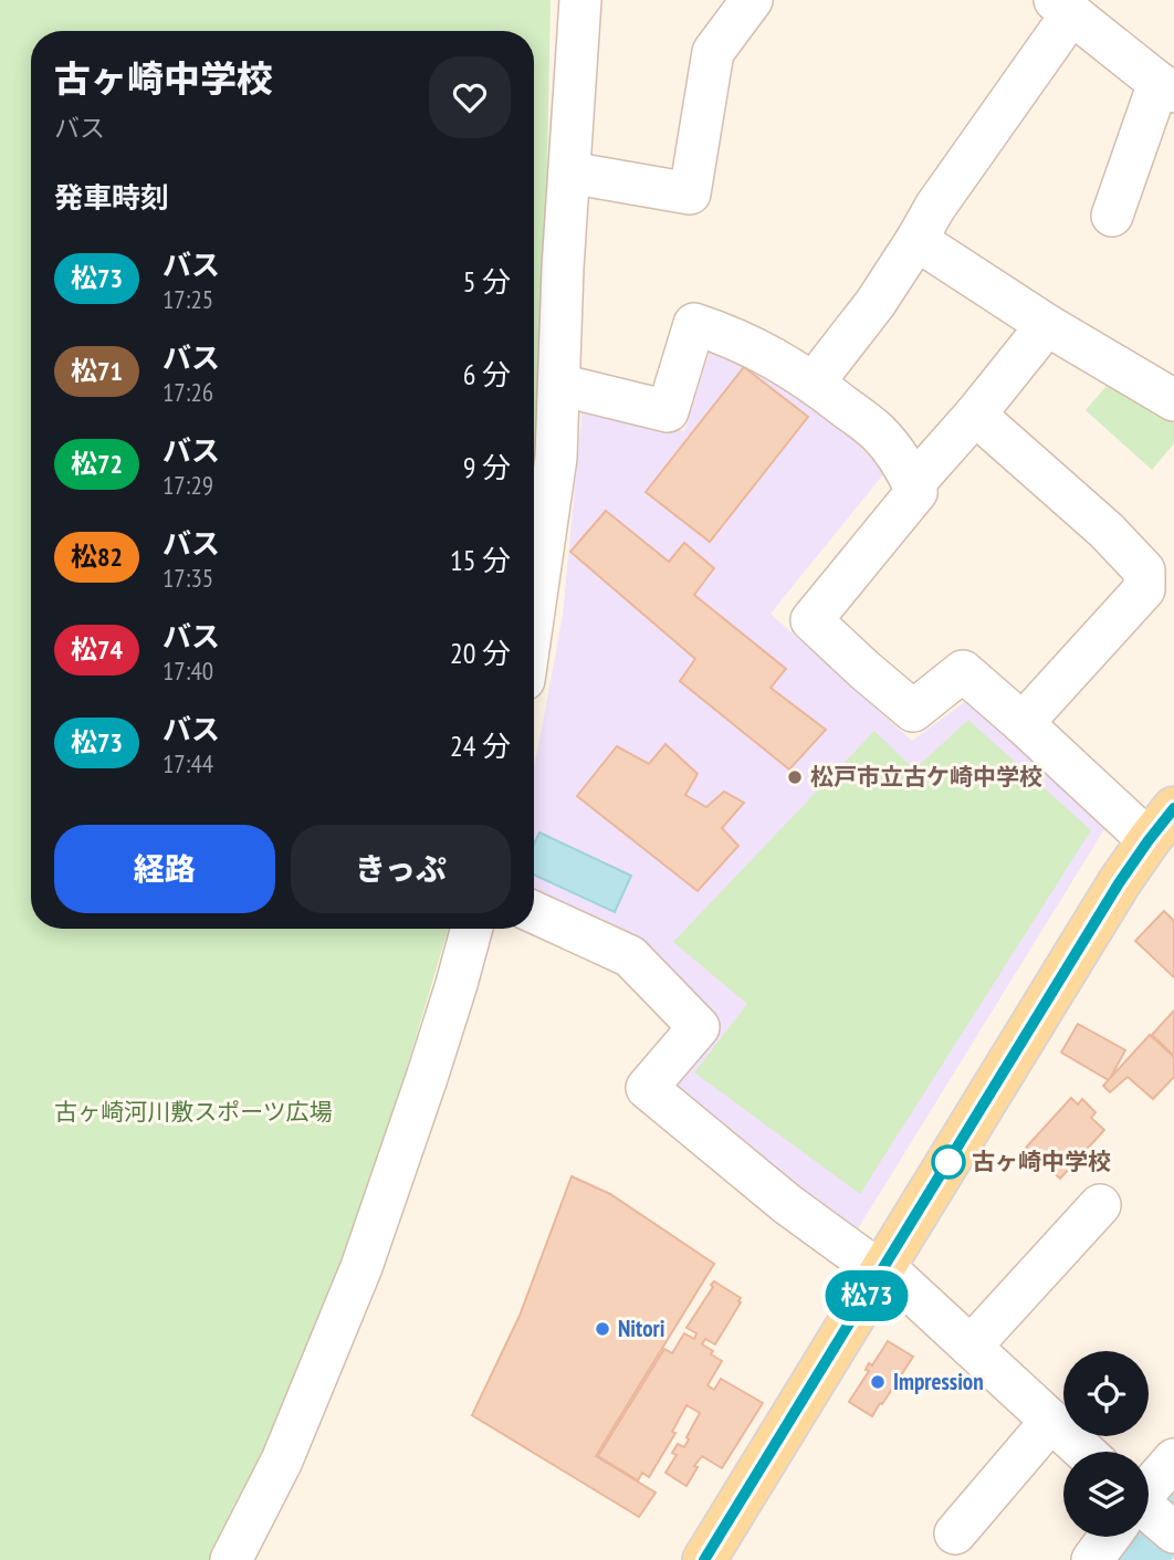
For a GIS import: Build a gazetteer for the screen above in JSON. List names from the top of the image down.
{
  "parks": ["古ヶ崎河川敷スポーツ広場"],
  "places": [
    "松戸市立古ケ崎中学校",
    "古ヶ崎中学校",
    "Nitori",
    "Impression"
  ],
  "lines": ["bus line 松73"],
  "page": {
    "on_map": "松73",
    "heading": [
      ["古ヶ崎中学校", "バス"],
      "発車時刻"
    ],
    "list": [
      {
        "mark": "松73",
        "name": "バス",
        "note": "17:25",
        "value": "5 分"
      },
      {
        "mark": "松71",
        "name": "バス",
        "note": "17:26",
        "value": "6 分"
      },
      {
        "mark": "松72",
        "name": "バス",
        "note": "17:29",
        "value": "9 分"
      },
      {
        "mark": "松82",
        "name": "バス",
        "note": "17:35",
        "value": "15 分"
      },
      {
        "mark": "松74",
        "name": "バス",
        "note": "17:40",
        "value": "20 分"
      },
      {
        "mark": "松73",
        "name": "バス",
        "note": "17:44",
        "value": "24 分"
      }
    ],
    "buttons": ["経路", "きっぷ"]
  }
}
